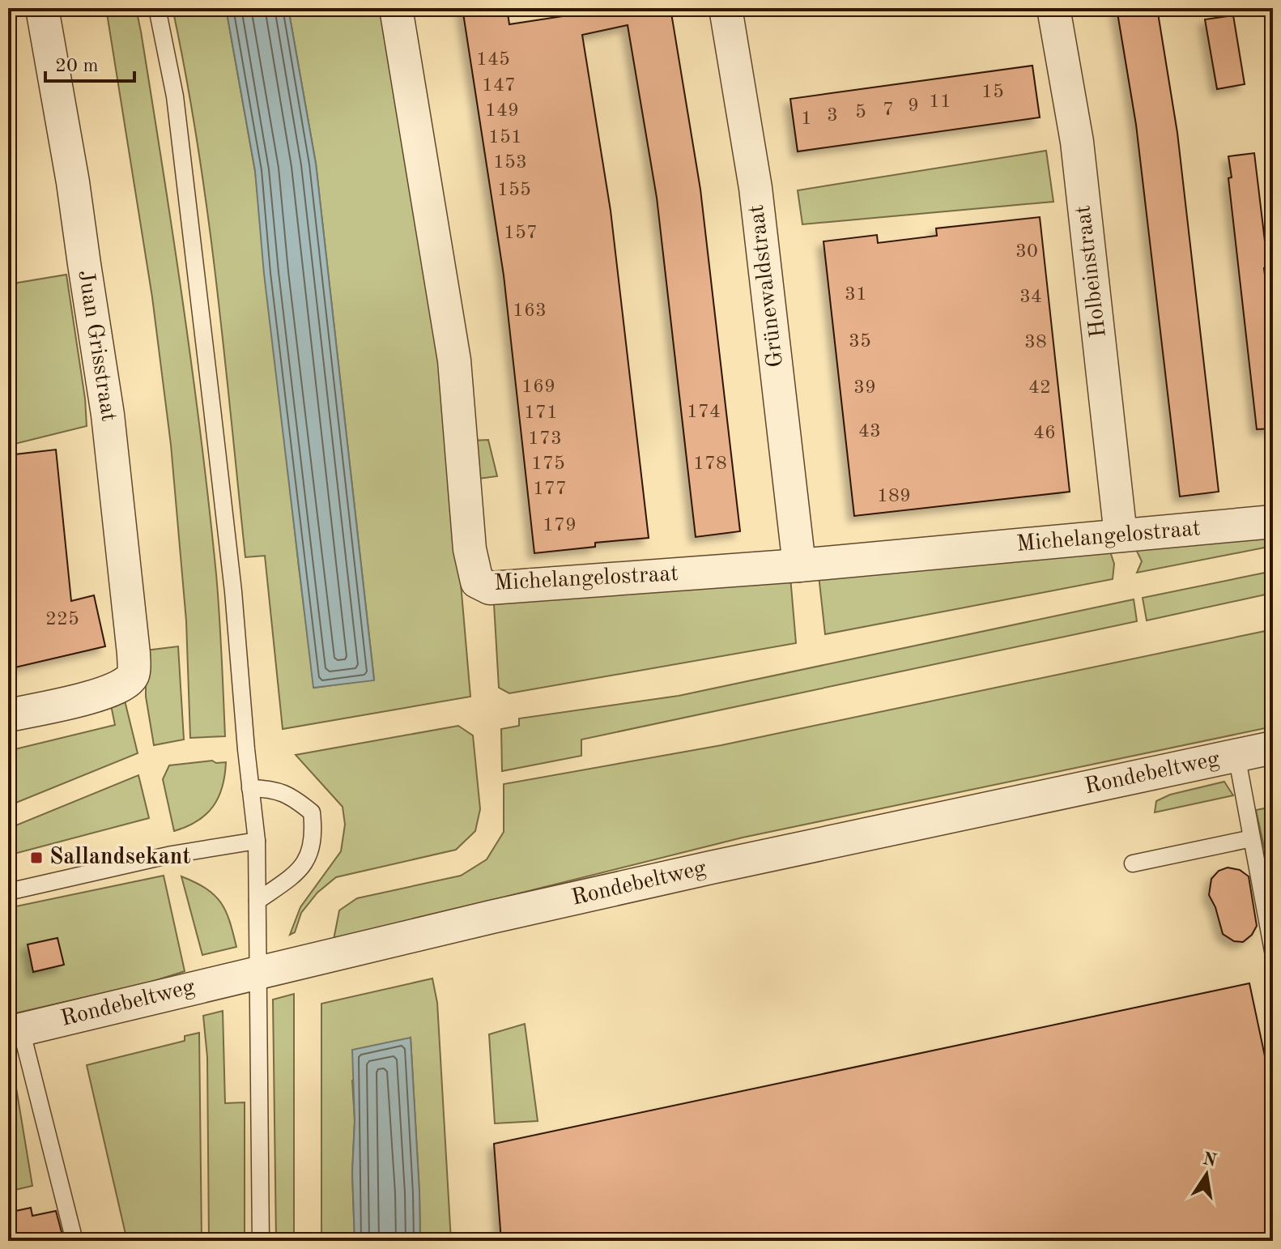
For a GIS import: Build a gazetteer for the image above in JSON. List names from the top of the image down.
{
  "streets": {
    "street": [
      "Holbeinstraat",
      "Grünewaldstraat",
      "Juan Grisstraat",
      "Michelangelostraat",
      "Rondebeltweg"
    ]
  },
  "crossings": [
    ["Holbeinstraat", "Michelangelostraat"],
    ["Grünewaldstraat", "Michelangelostraat"]
  ],
  "places": {
    "transit": ["Sallandsekant"]
  },
  "house_numbers": [
    "145",
    "147",
    "15",
    "11",
    "9",
    "7",
    "149",
    "5",
    "3",
    "1",
    "151",
    "153",
    "155",
    "157",
    "30",
    "31",
    "34",
    "163",
    "35",
    "38",
    "169",
    "39",
    "42",
    "174",
    "171",
    "43",
    "46",
    "173",
    "175",
    "178",
    "177",
    "189",
    "179",
    "225"
  ],
  "scale_bar": "20 m",
  "north": "top"
}
